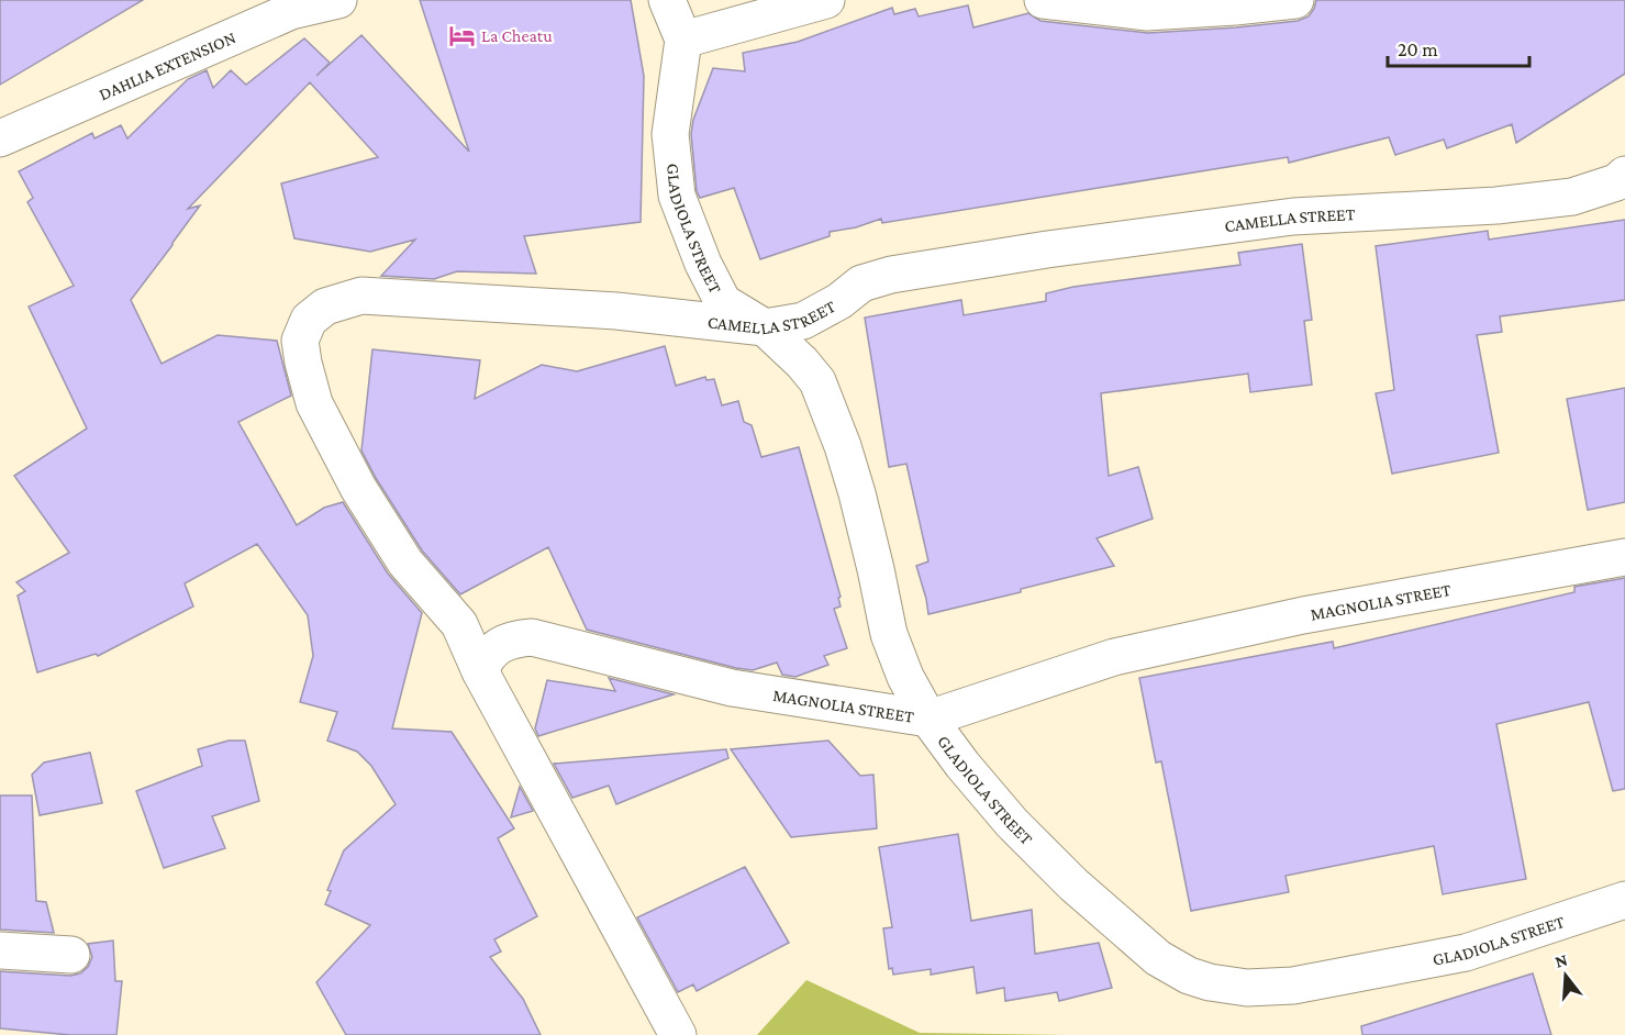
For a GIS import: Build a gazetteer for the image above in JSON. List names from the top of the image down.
{
  "streets": {
    "street": [
      "DAHLIA EXTENSION",
      "CAMELLA STREET",
      "GLADIOLA STREET",
      "MAGNOLIA STREET"
    ]
  },
  "crossings": [
    ["CAMELLA STREET", "GLADIOLA STREET"],
    ["CAMELLA STREET", "MAGNOLIA STREET"],
    ["GLADIOLA STREET", "MAGNOLIA STREET"]
  ],
  "places": {
    "hotel": ["La Cheatu"]
  },
  "scale_bar": "20 m",
  "north": "top"
}
